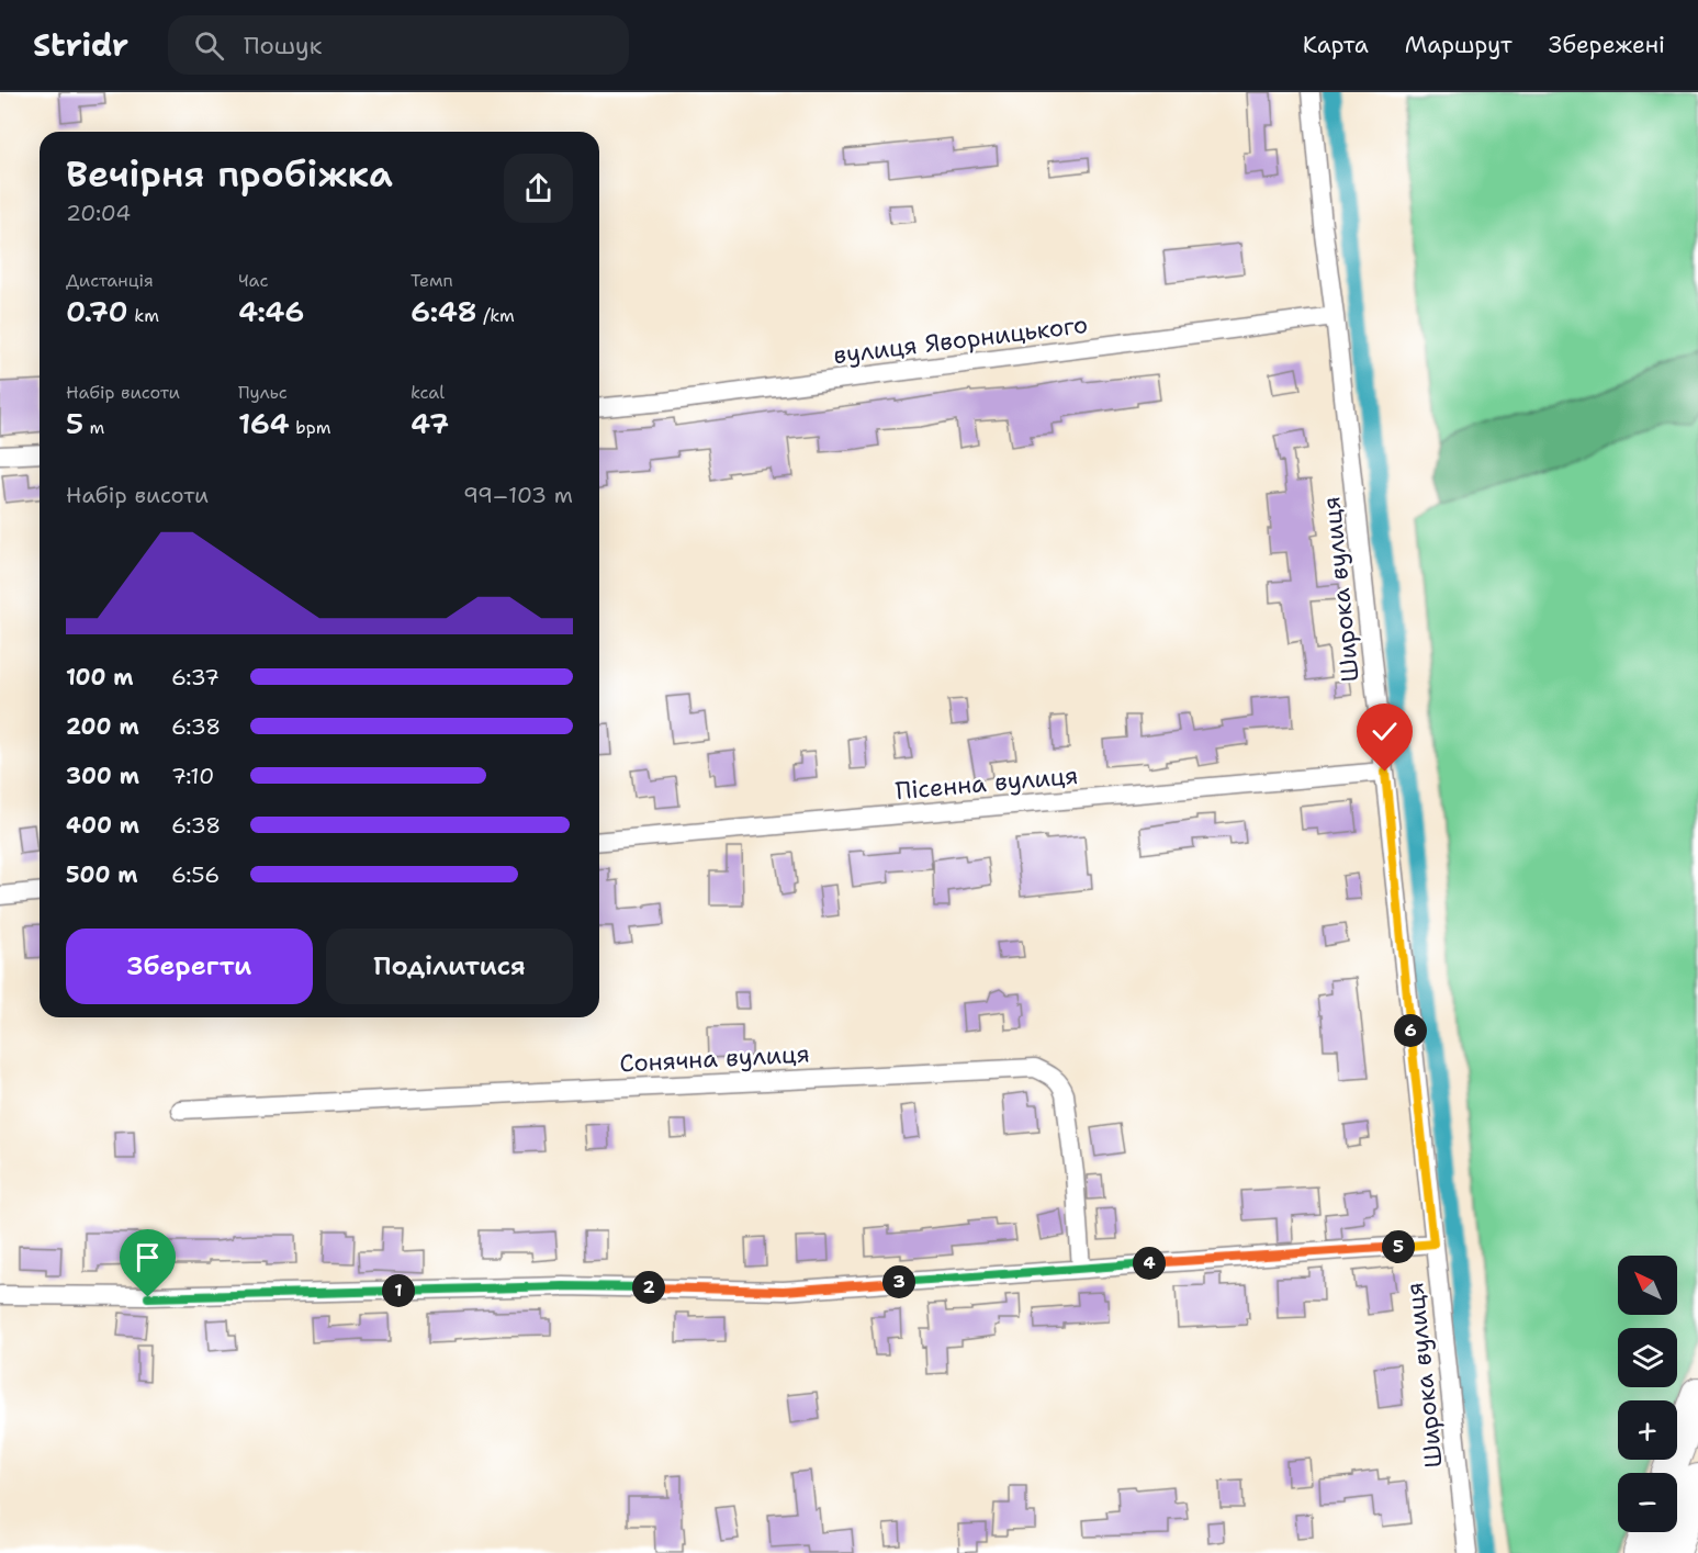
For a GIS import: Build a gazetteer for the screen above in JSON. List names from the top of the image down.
{
  "streets": {
    "street": [
      "вулиця Яворницького",
      "Широка вулиця",
      "Пісенна вулиця",
      "Сонячна вулиця"
    ]
  },
  "crossings": [
    ["вулиця Яворницького", "Широка вулиця"],
    ["Широка вулиця", "Пісенна вулиця"]
  ],
  "north": "top left",
  "page": {
    "header": "Stridr",
    "search": "Пошук",
    "nav": ["Карта", "Маршрут", "Збережені"],
    "heading": ["Вечірня пробіжка", "20:04"],
    "stats": [
      ["Дистанція", "0.70 km"],
      ["Час", "4:46"],
      ["Темп", "6:48 /km"],
      ["Набір висоти", "5 m"],
      ["Пульс", "164 bpm"],
      ["kcal", "47"]
    ],
    "chart": ["Набір висоти", "99–103 m"],
    "list": [
      {
        "name": "100 m",
        "note": "6:37"
      },
      {
        "name": "200 m",
        "note": "6:38"
      },
      {
        "name": "300 m",
        "note": "7:10"
      },
      {
        "name": "400 m",
        "note": "6:38"
      },
      {
        "name": "500 m",
        "note": "6:56"
      }
    ],
    "buttons": ["Зберегти", "Поділитися"],
    "pins": [
      "6",
      "5",
      "4",
      "3",
      "2",
      "1"
    ],
    "map_buttons": ["+", "−"]
  }
}
